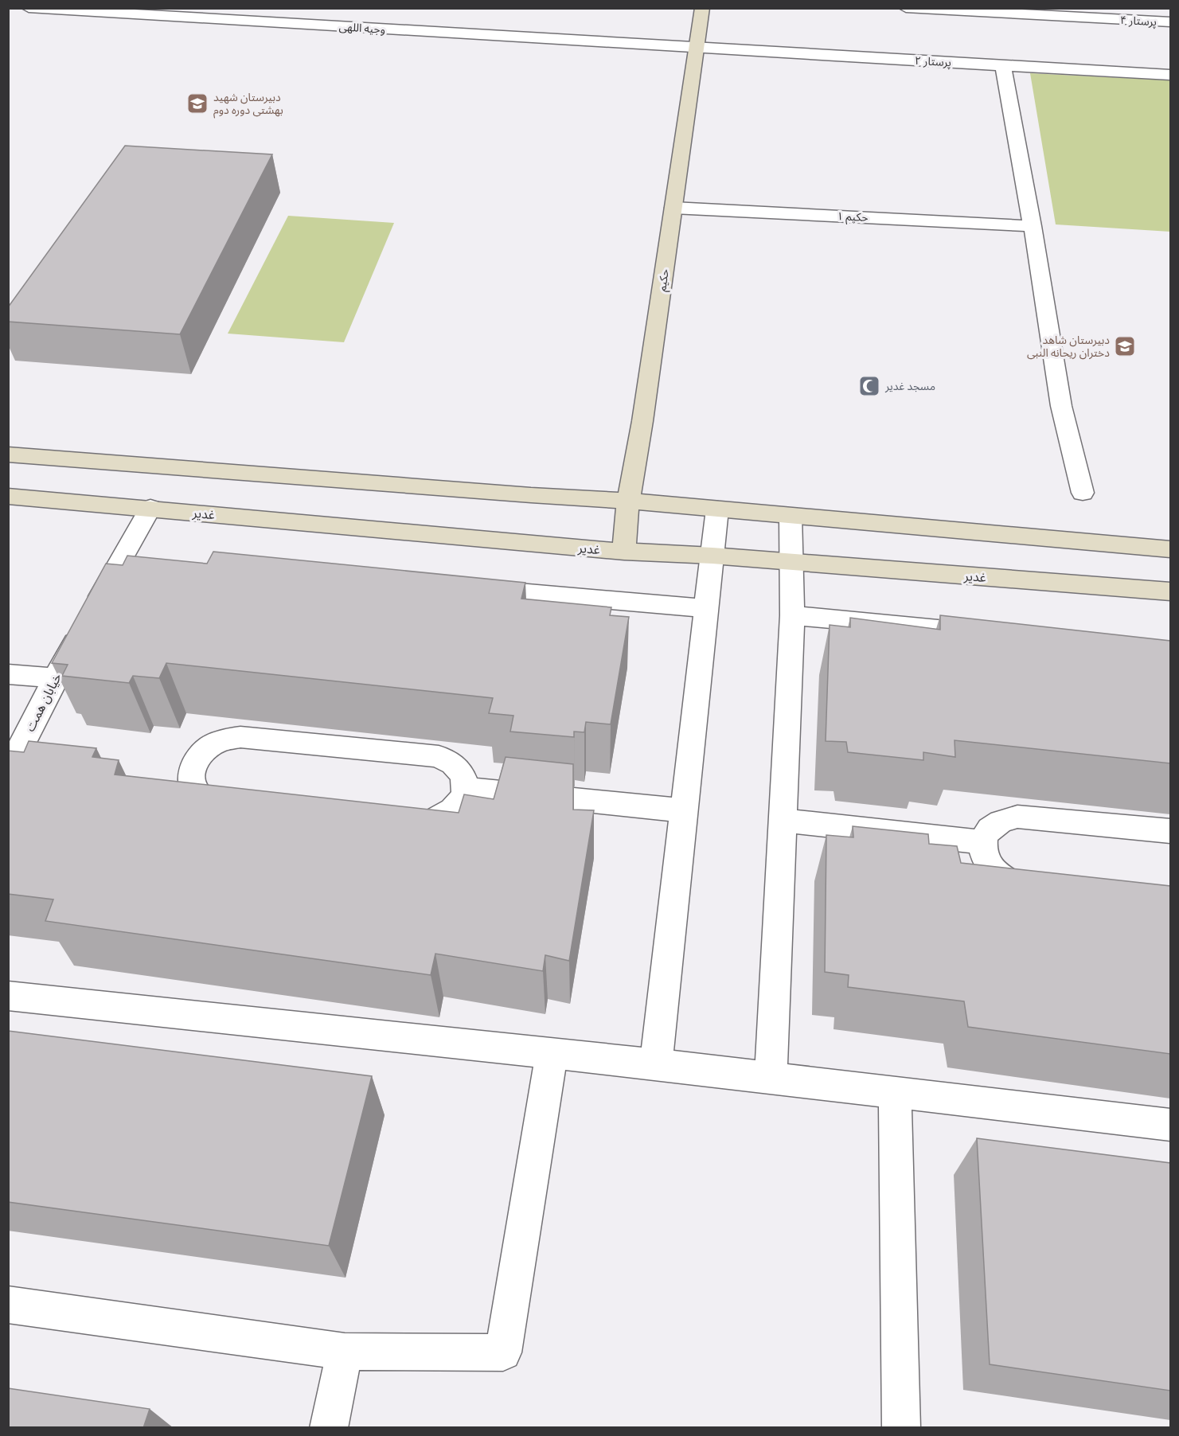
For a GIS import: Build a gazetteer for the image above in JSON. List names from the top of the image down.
{
  "streets": {
    "street": [
      "پرستار ۴",
      "وجیه اللهی",
      "پرستار ۲",
      "حکیم ۱",
      "حکیم",
      "غدیر",
      "خیابان همت"
    ]
  },
  "crossings": [
    ["وجیه اللهی", "پرستار ۲"],
    ["وجیه اللهی", "حکیم"],
    ["پرستار ۲", "حکیم"],
    ["حکیم ۱", "حکیم"],
    ["حکیم", "غدیر"],
    ["غدیر", "خیابان همت"]
  ],
  "places": {
    "school or university": ["دبیرستان شهید بهشتی دوره دوم", "دبیرستان شاهد دختران ریحانه النبی"],
    "mosque": ["مسجد غدیر"]
  }
}
